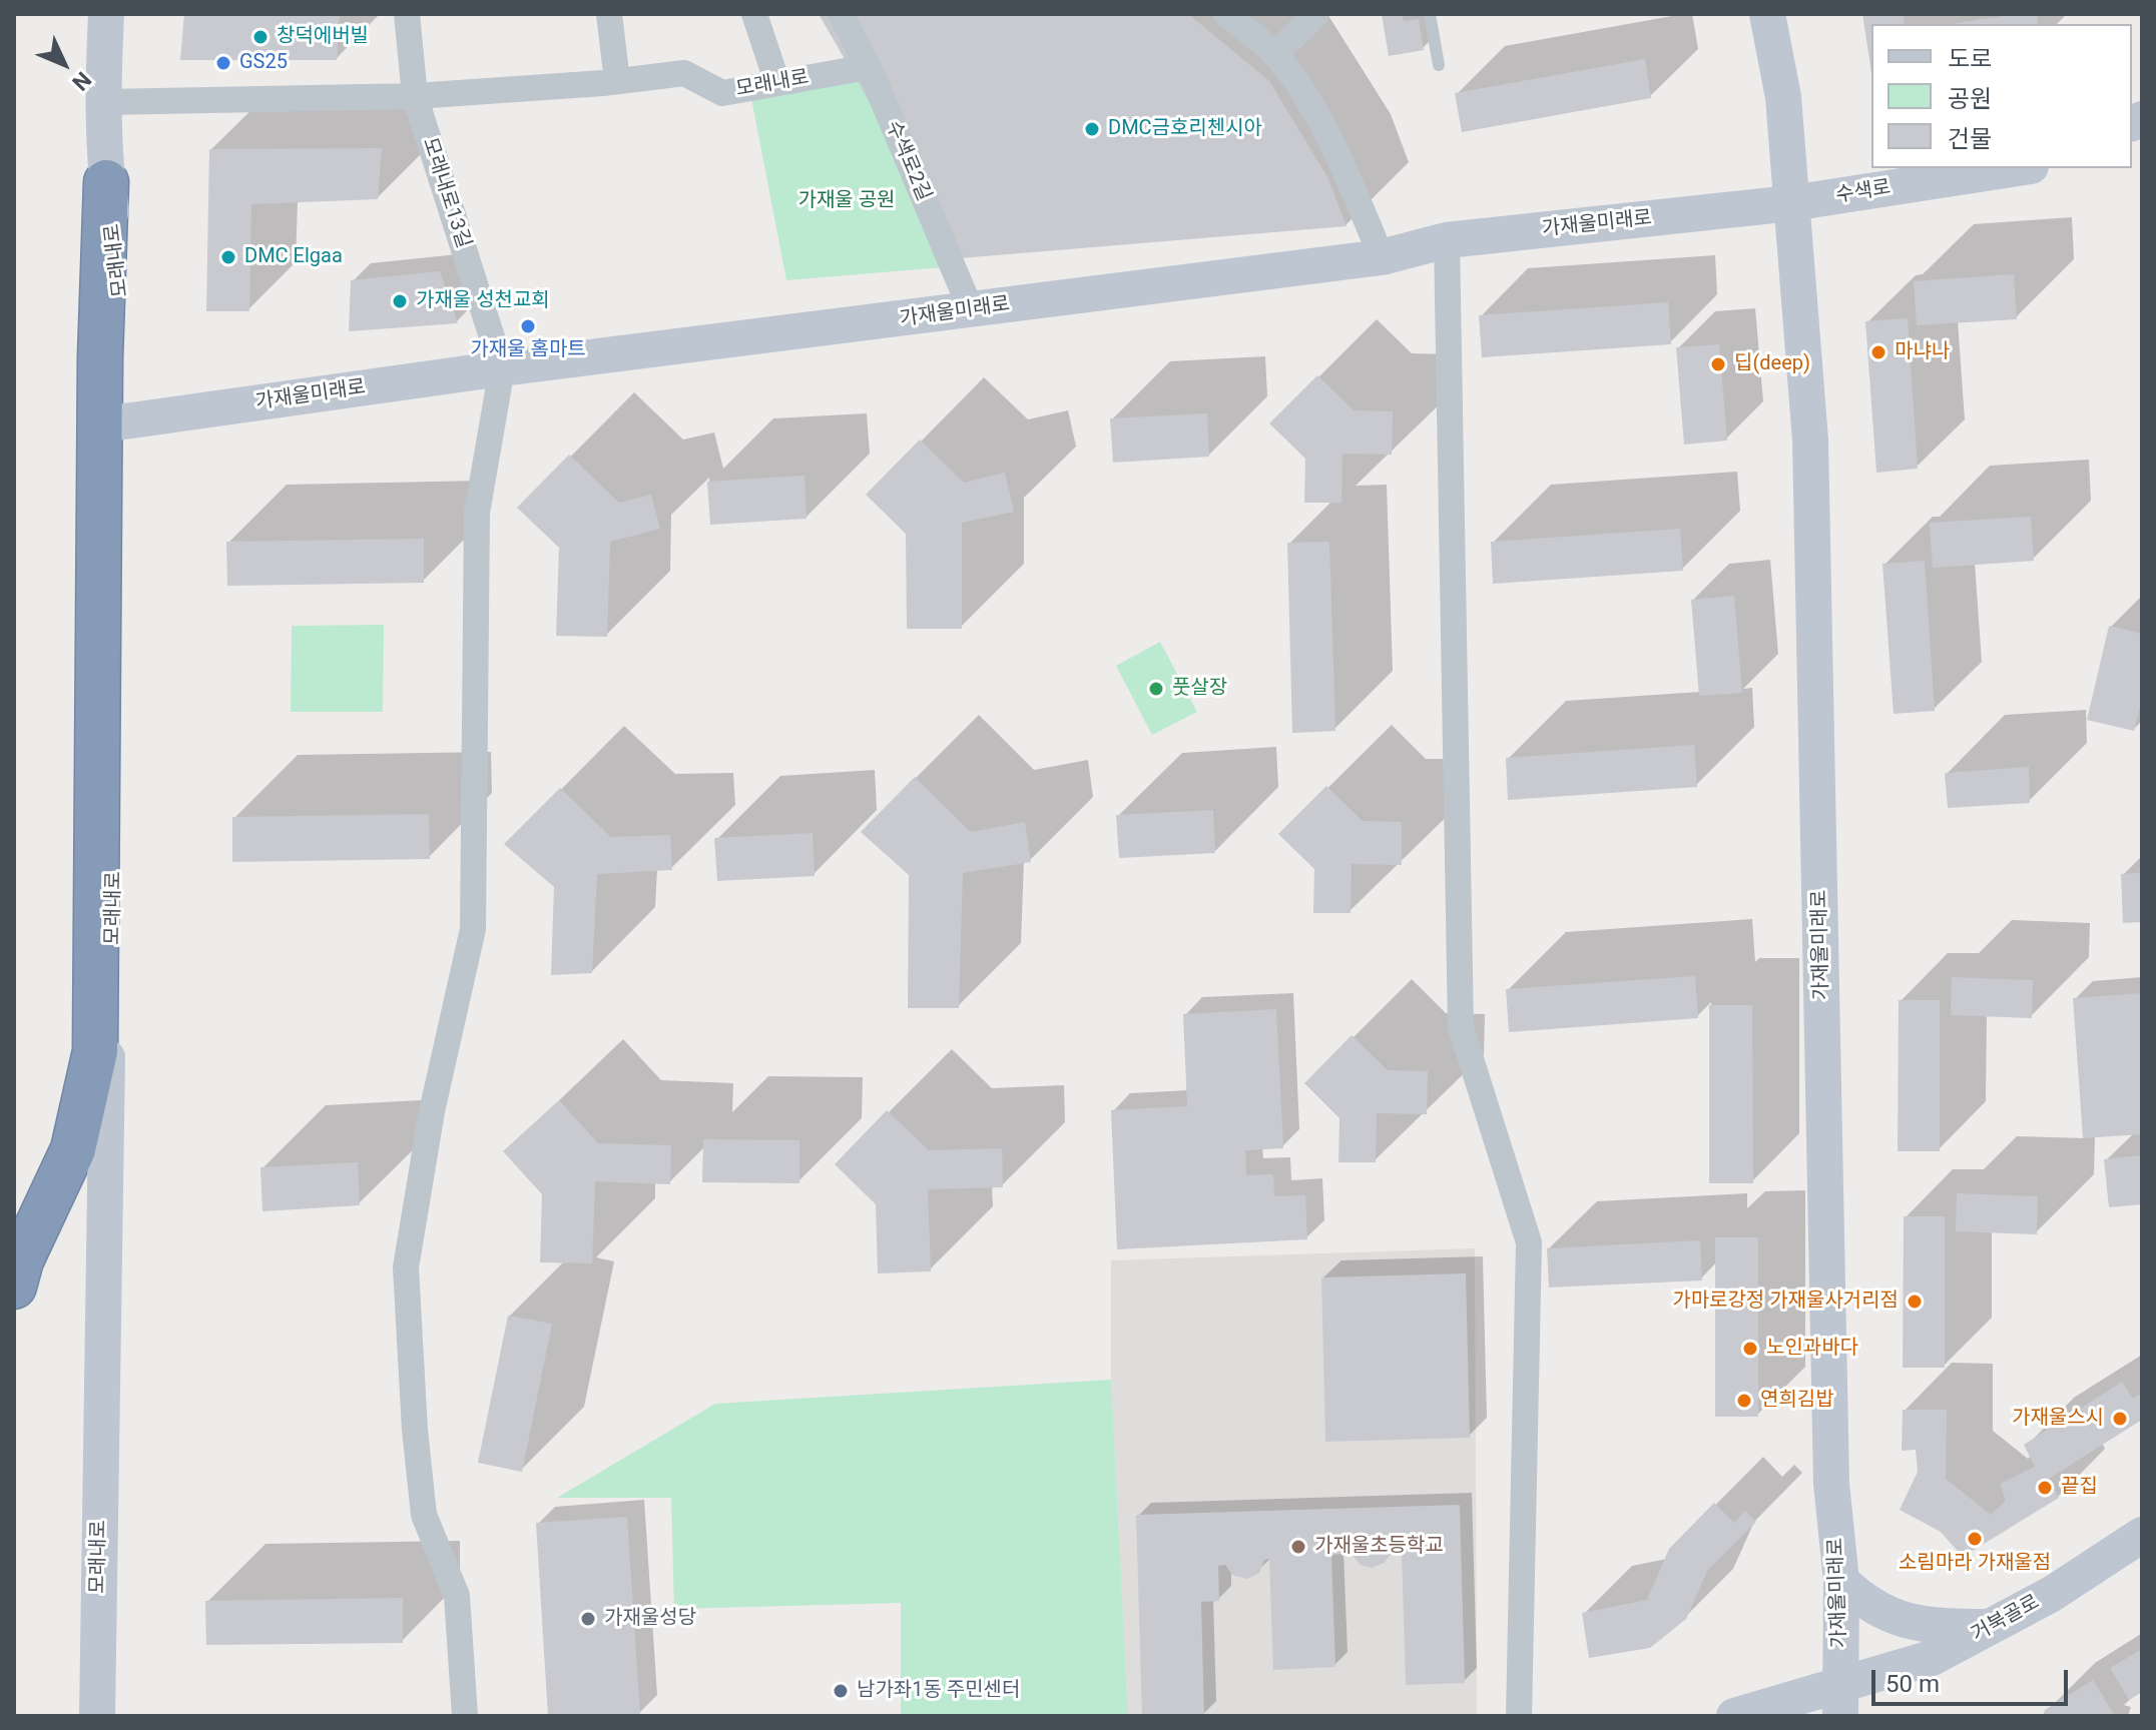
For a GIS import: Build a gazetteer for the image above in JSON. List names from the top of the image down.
{
  "streets": {
    "main road": [
      "모래내로",
      "수색로",
      "가재울미래로",
      "거북골로"
    ],
    "street": ["수색로2길", "모래내로13길"]
  },
  "crossings": [
    ["모래내로", "수색로2길"],
    ["모래내로", "모래내로13길"],
    ["모래내로", "가재울미래로"],
    ["수색로2길", "가재울미래로"],
    ["수색로", "가재울미래로"],
    ["모래내로13길", "가재울미래로"],
    ["가재울미래로", "거북골로"]
  ],
  "parks": ["가재울 공원"],
  "places": [
    "창덕에버빌",
    "GS25",
    "DMC금호리첸시아",
    "DMC Elgaa",
    "가재울 성천교회",
    "가재울 홈마트",
    "마냐나",
    "딥(deep)",
    "풋살장",
    "가마로강정 가재울사거리점",
    "노인과바다",
    "연희김밥",
    "가재울스시",
    "끝집",
    "소림마라 가재울점",
    "가재울초등학교",
    "가재울성당",
    "남가좌1동 주민센터"
  ],
  "legend": ["도로", "공원", "건물"],
  "scale_bar": "50 m",
  "north": "bottom right"
}
